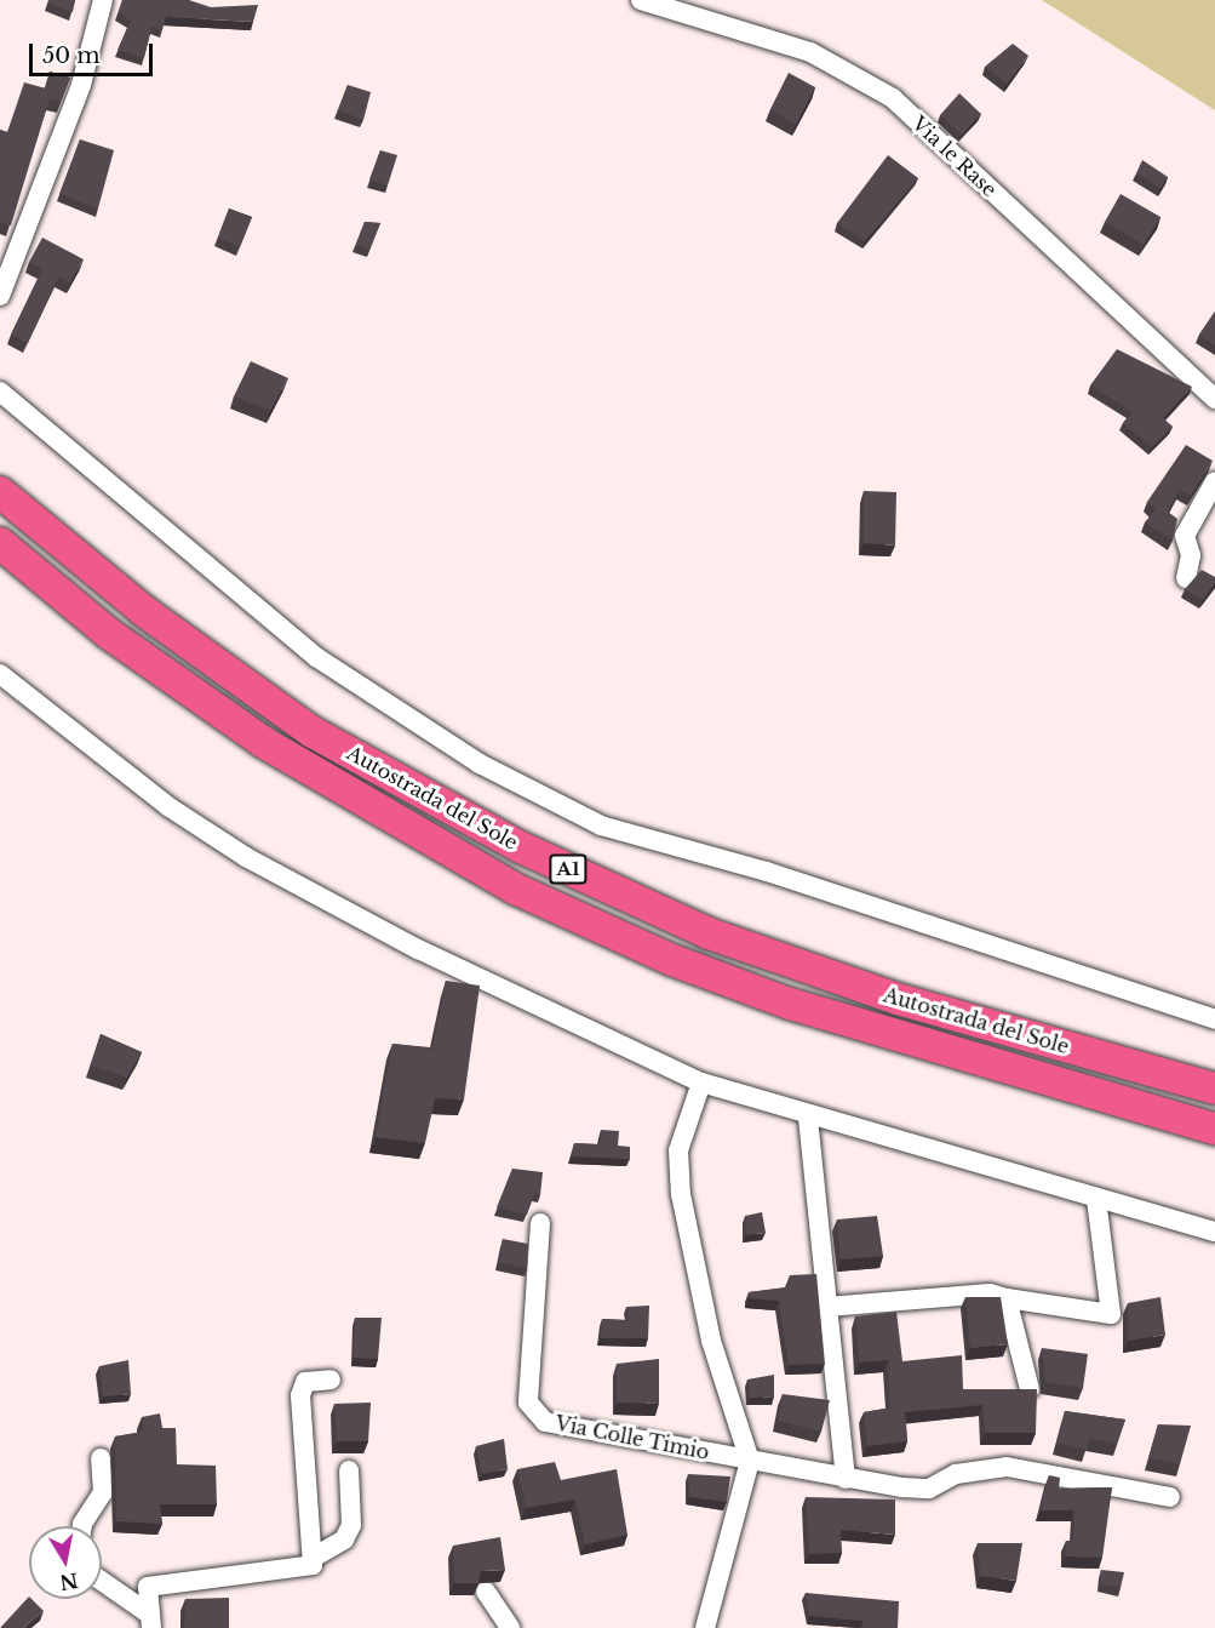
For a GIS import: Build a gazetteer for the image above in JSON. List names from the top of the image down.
{
  "streets": {
    "highway": ["Autostrada del Sole", "A1"],
    "street": ["Via le Rase", "Via Colle Timio"]
  },
  "scale_bar": "50 m",
  "north": "bottom"
}
